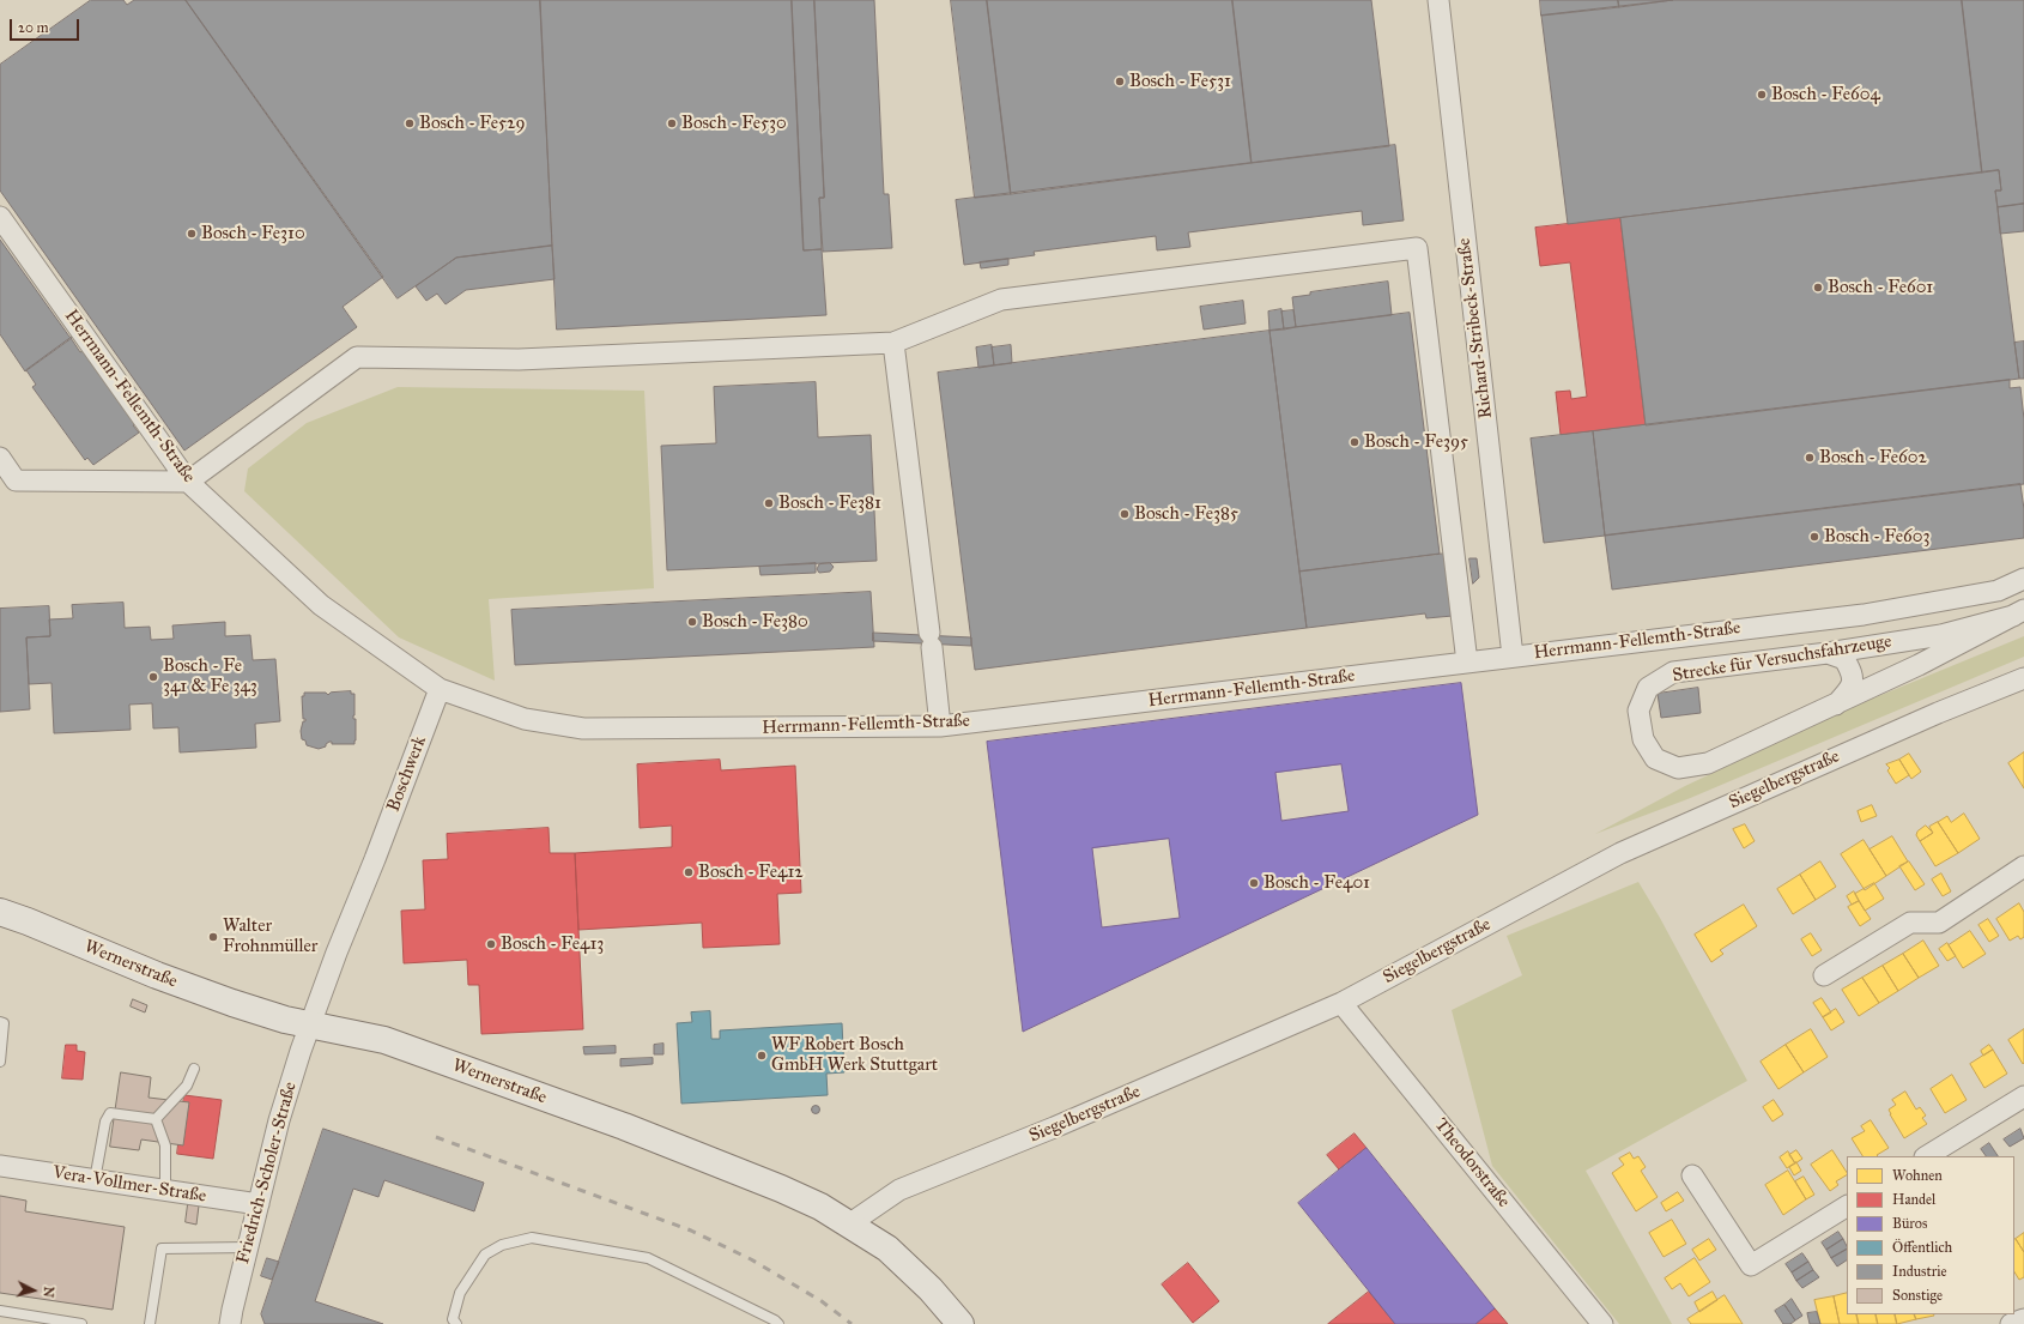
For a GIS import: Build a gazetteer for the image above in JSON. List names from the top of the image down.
{
  "streets": {
    "main road": ["Wernerstraße"],
    "street": [
      "Richard-Stribeck-Straße",
      "Herrmann-Fellemth-Straße",
      "Strecke für Versuchsfahrzeuge",
      "Boschwerk",
      "Siegelbergstraße",
      "Theodorstraße",
      "Friedrich-Scholer-Straße",
      "Vera-Vollmer-Straße"
    ]
  },
  "crossings": [
    ["Richard-Stribeck-Straße", "Herrmann-Fellemth-Straße"],
    ["Herrmann-Fellemth-Straße", "Boschwerk"],
    ["Boschwerk", "Wernerstraße"],
    ["Boschwerk", "Friedrich-Scholer-Straße"],
    ["Siegelbergstraße", "Wernerstraße"],
    ["Siegelbergstraße", "Theodorstraße"],
    ["Wernerstraße", "Friedrich-Scholer-Straße"],
    ["Friedrich-Scholer-Straße", "Vera-Vollmer-Straße"]
  ],
  "places": [
    "Bosch - Fe531",
    "Bosch - Fe604",
    "Bosch - Fe529",
    "Bosch - Fe530",
    "Bosch - Fe310",
    "Bosch - Fe601",
    "Bosch - Fe395",
    "Bosch - Fe602",
    "Bosch - Fe381",
    "Bosch - Fe385",
    "Bosch - Fe603",
    "Bosch - Fe380",
    "Bosch - Fe 341 & Fe 343",
    "Bosch - Fe412",
    "Bosch - Fe401",
    "Walter Frohnmüller",
    "Bosch - Fe413",
    "WF Robert Bosch GmbH Werk Stuttgart"
  ],
  "legend": [
    "Wohnen",
    "Handel",
    "Büros",
    "Öffentlich",
    "Industrie",
    "Sonstige"
  ],
  "scale_bar": "20 m",
  "north": "right"
}
